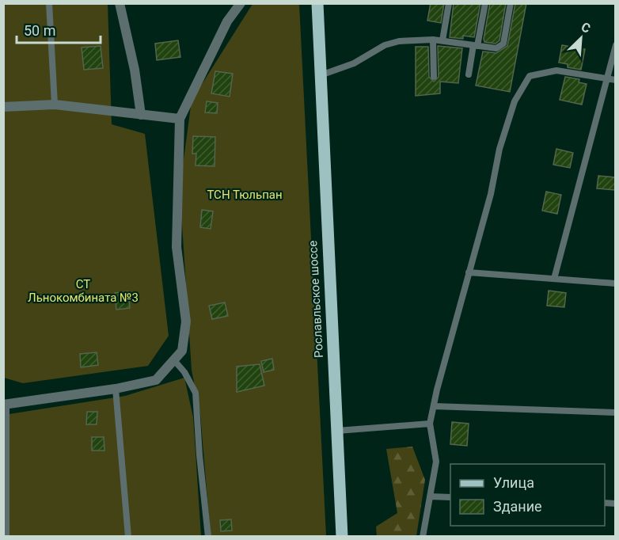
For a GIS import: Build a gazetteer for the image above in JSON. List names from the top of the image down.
{
  "streets": {
    "main road": ["Рославльское шоссе"]
  },
  "parks": ["ТСН Тюльпан", "СТ Льнокомбината №3"],
  "legend": ["Улица", "Здание"],
  "scale_bar": "50 m",
  "north": "top right"
}
